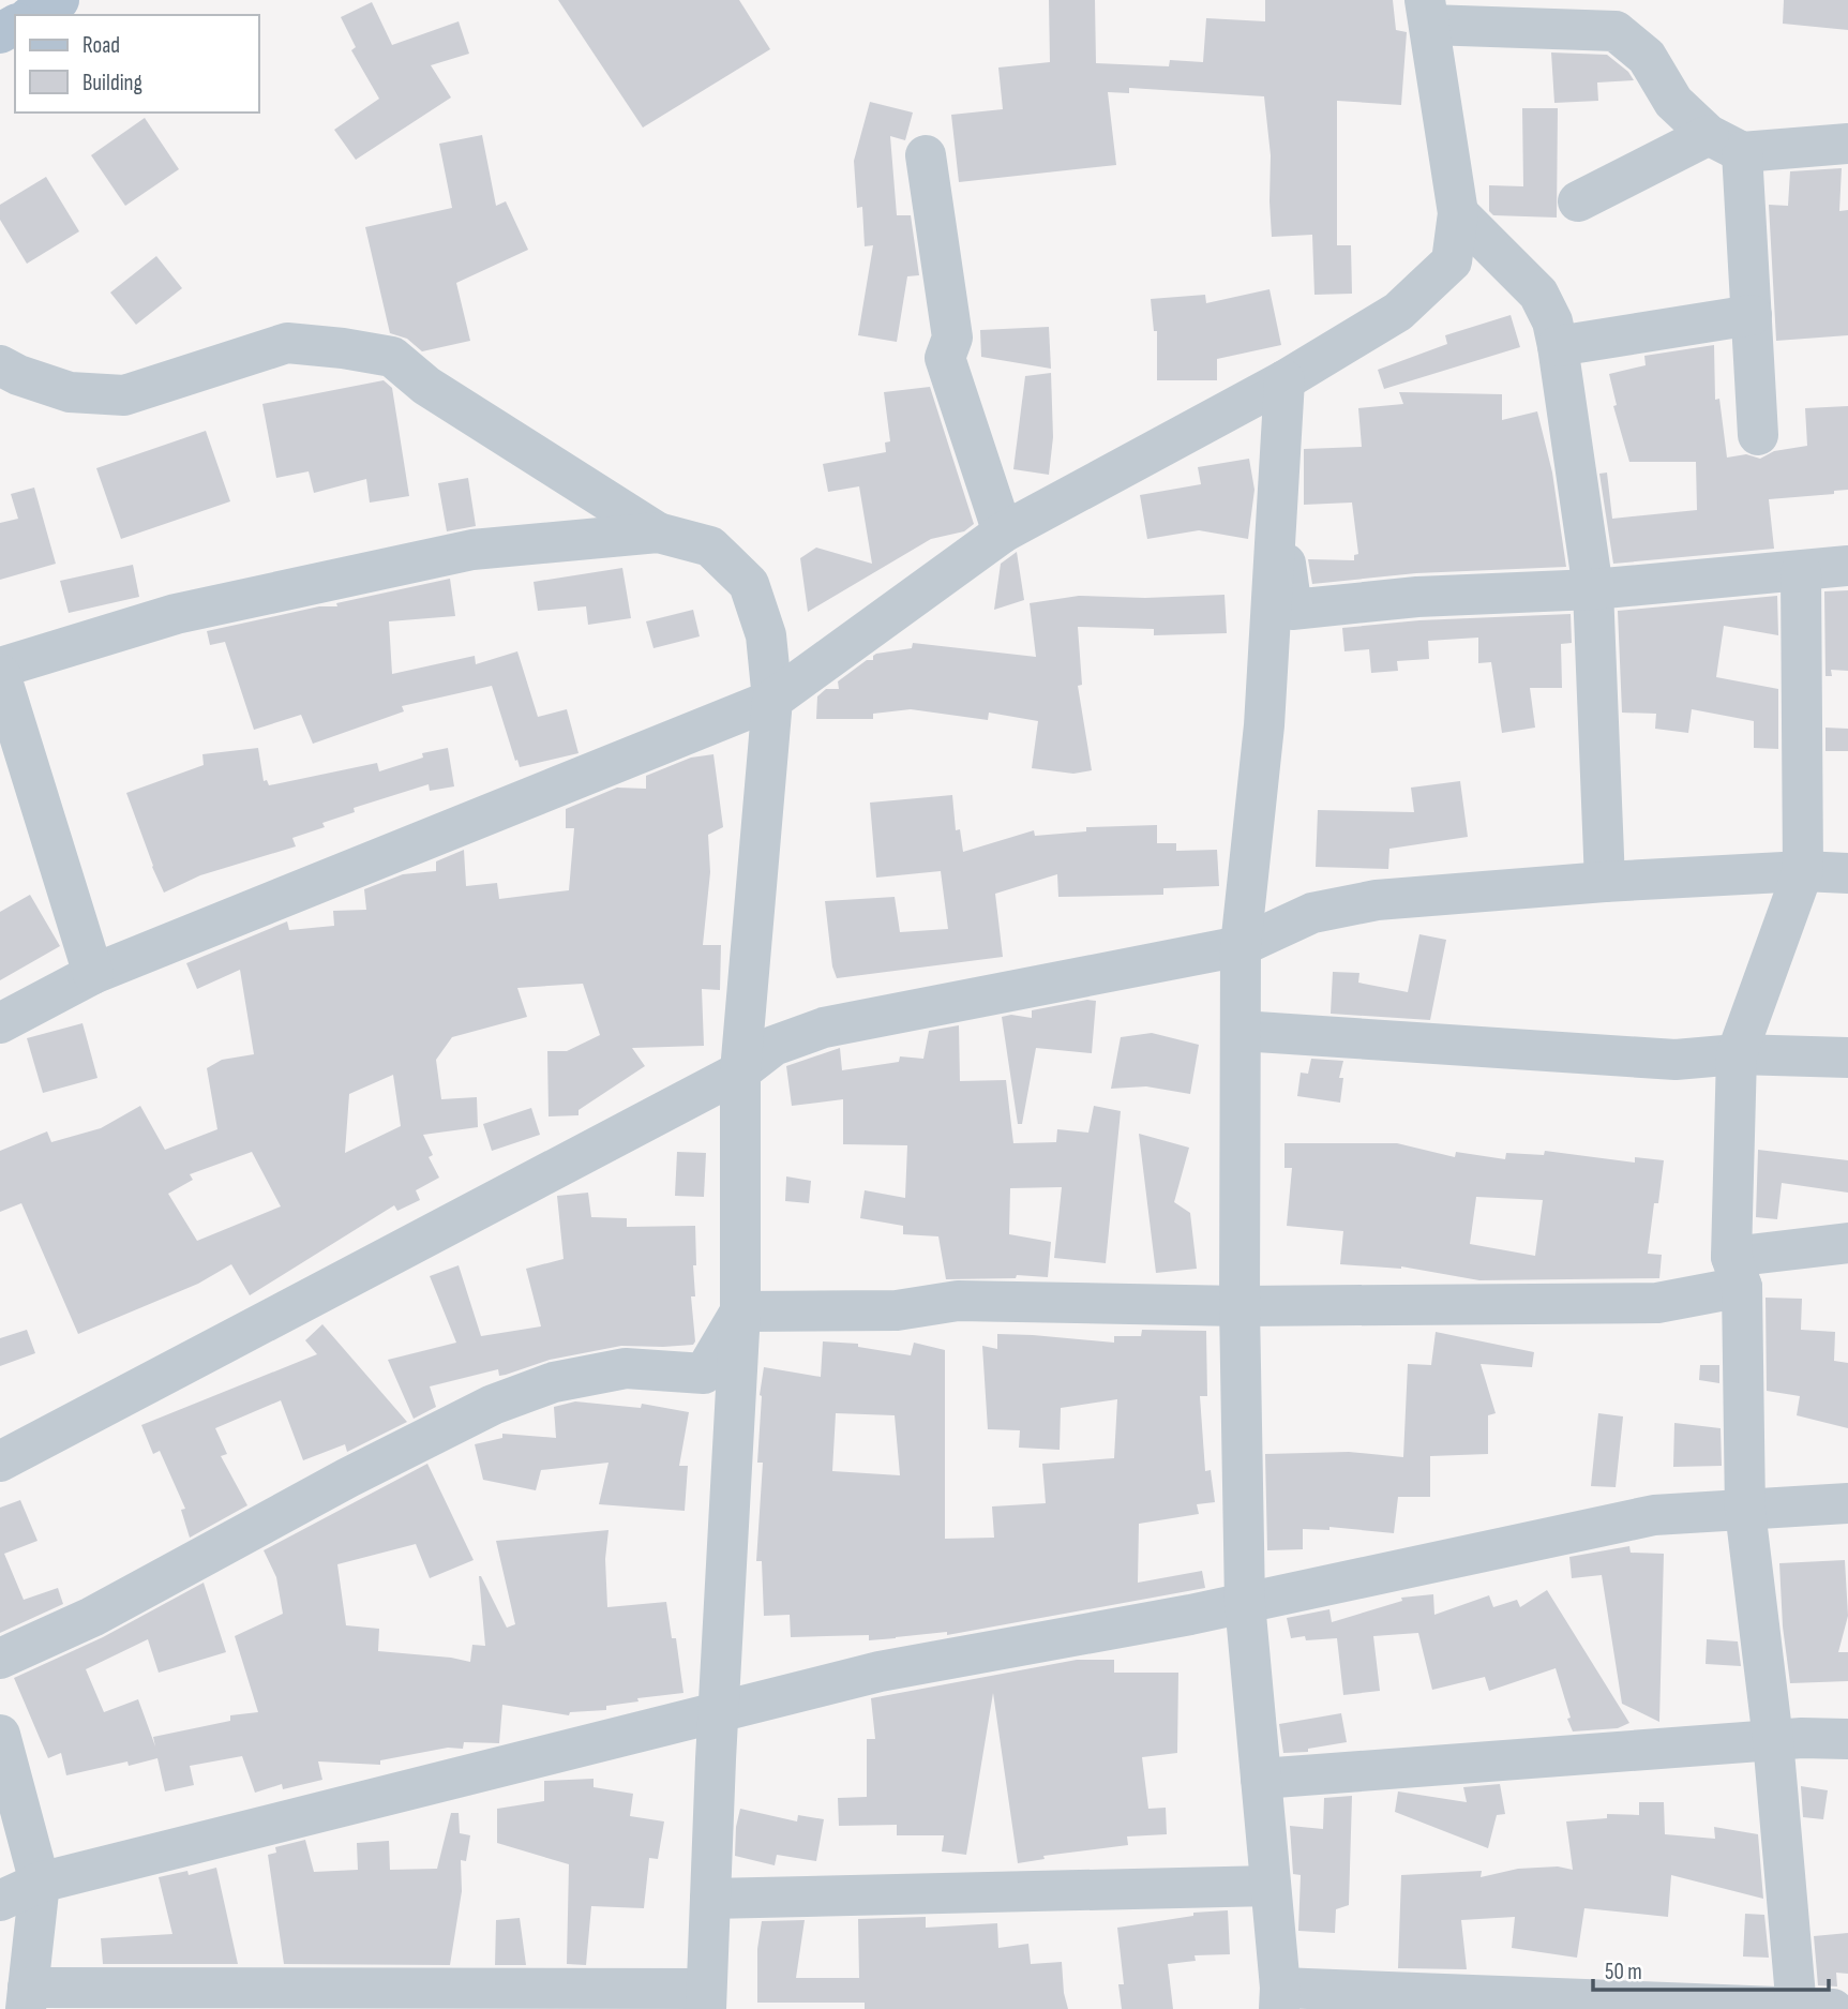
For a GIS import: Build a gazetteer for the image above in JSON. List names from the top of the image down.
{
  "legend": ["Road", "Building"],
  "scale_bar": "50 m"
}
